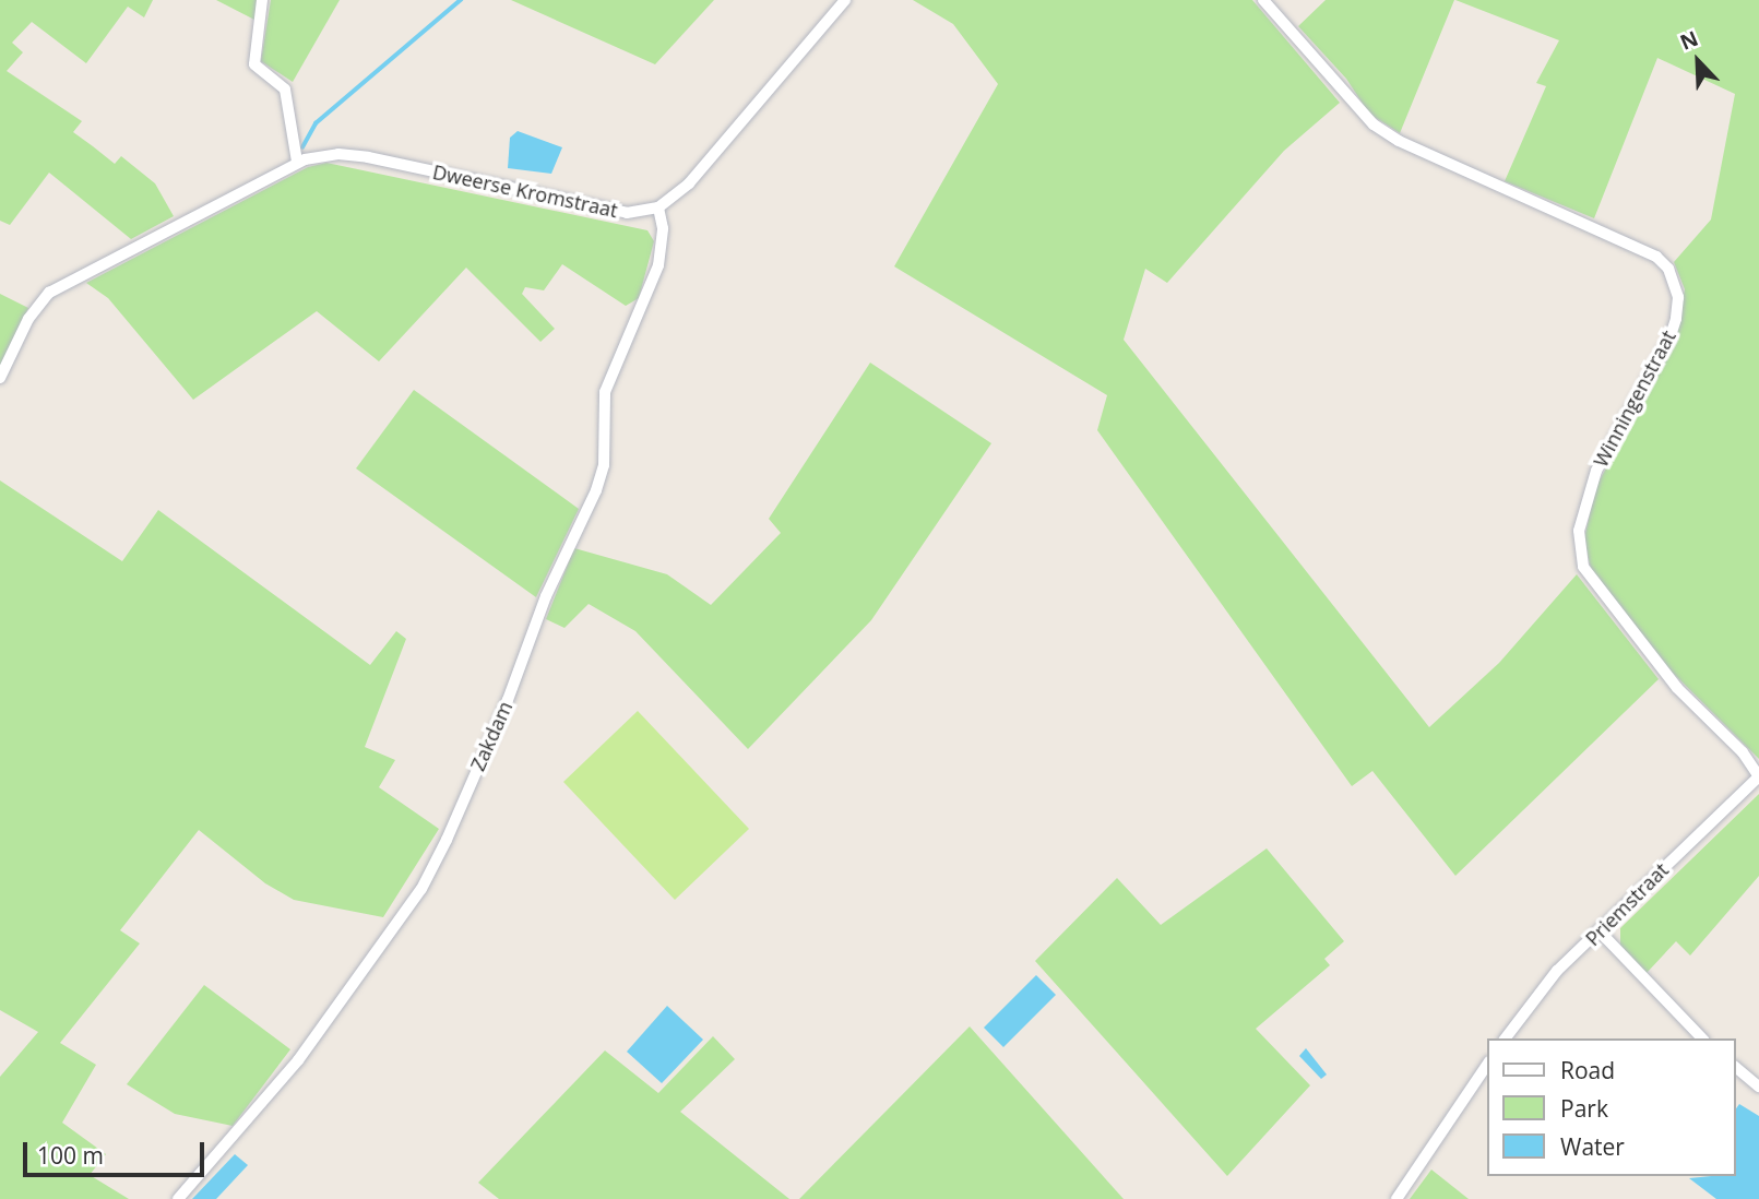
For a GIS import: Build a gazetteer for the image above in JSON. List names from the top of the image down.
{
  "streets": {
    "street": [
      "Dweerse Kromstraat",
      "Winningenstraat",
      "Zakdam",
      "Priemstraat"
    ]
  },
  "crossings": [
    ["Dweerse Kromstraat", "Zakdam"],
    ["Winningenstraat", "Priemstraat"]
  ],
  "legend": ["Road", "Park", "Water"],
  "scale_bar": "100 m",
  "north": "top left"
}
